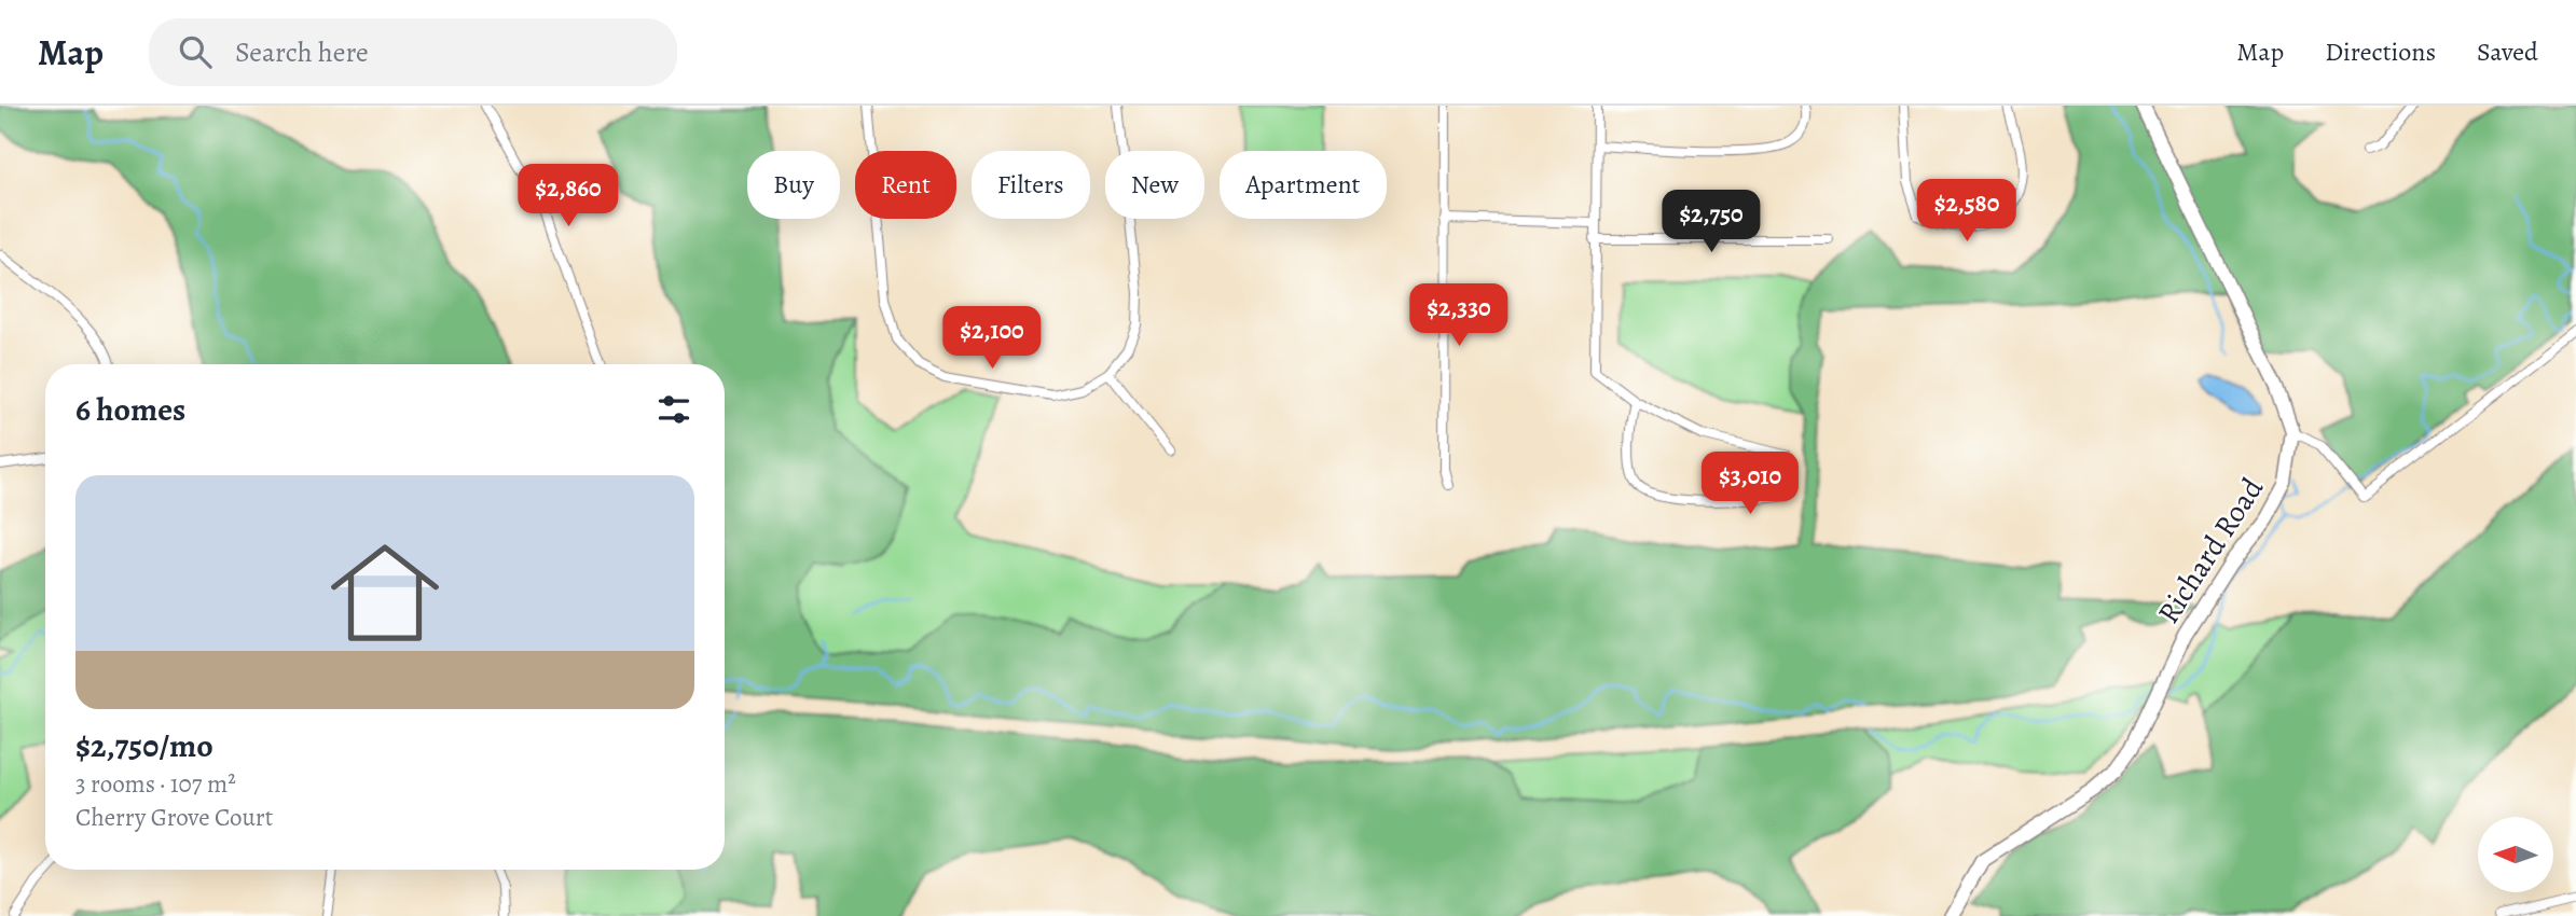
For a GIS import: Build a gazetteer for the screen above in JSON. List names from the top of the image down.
{
  "streets": {
    "street": ["Richard Road"]
  },
  "north": "left",
  "page": {
    "header": "Map",
    "search": "Search here",
    "nav": ["Map", "Directions", "Saved"],
    "chip": [
      "Buy",
      "Rent",
      "Filters",
      "New",
      "Apartment"
    ],
    "price": [
      "$2,860",
      "$2,580",
      "$2,750",
      "$2,330",
      "$2,100",
      "$3,010"
    ],
    "heading": "6 homes",
    "list": [
      {
        "name": "$2,750/mo",
        "note": "3 rooms · 107 m² · Cherry Grove Court"
      }
    ]
  }
}
